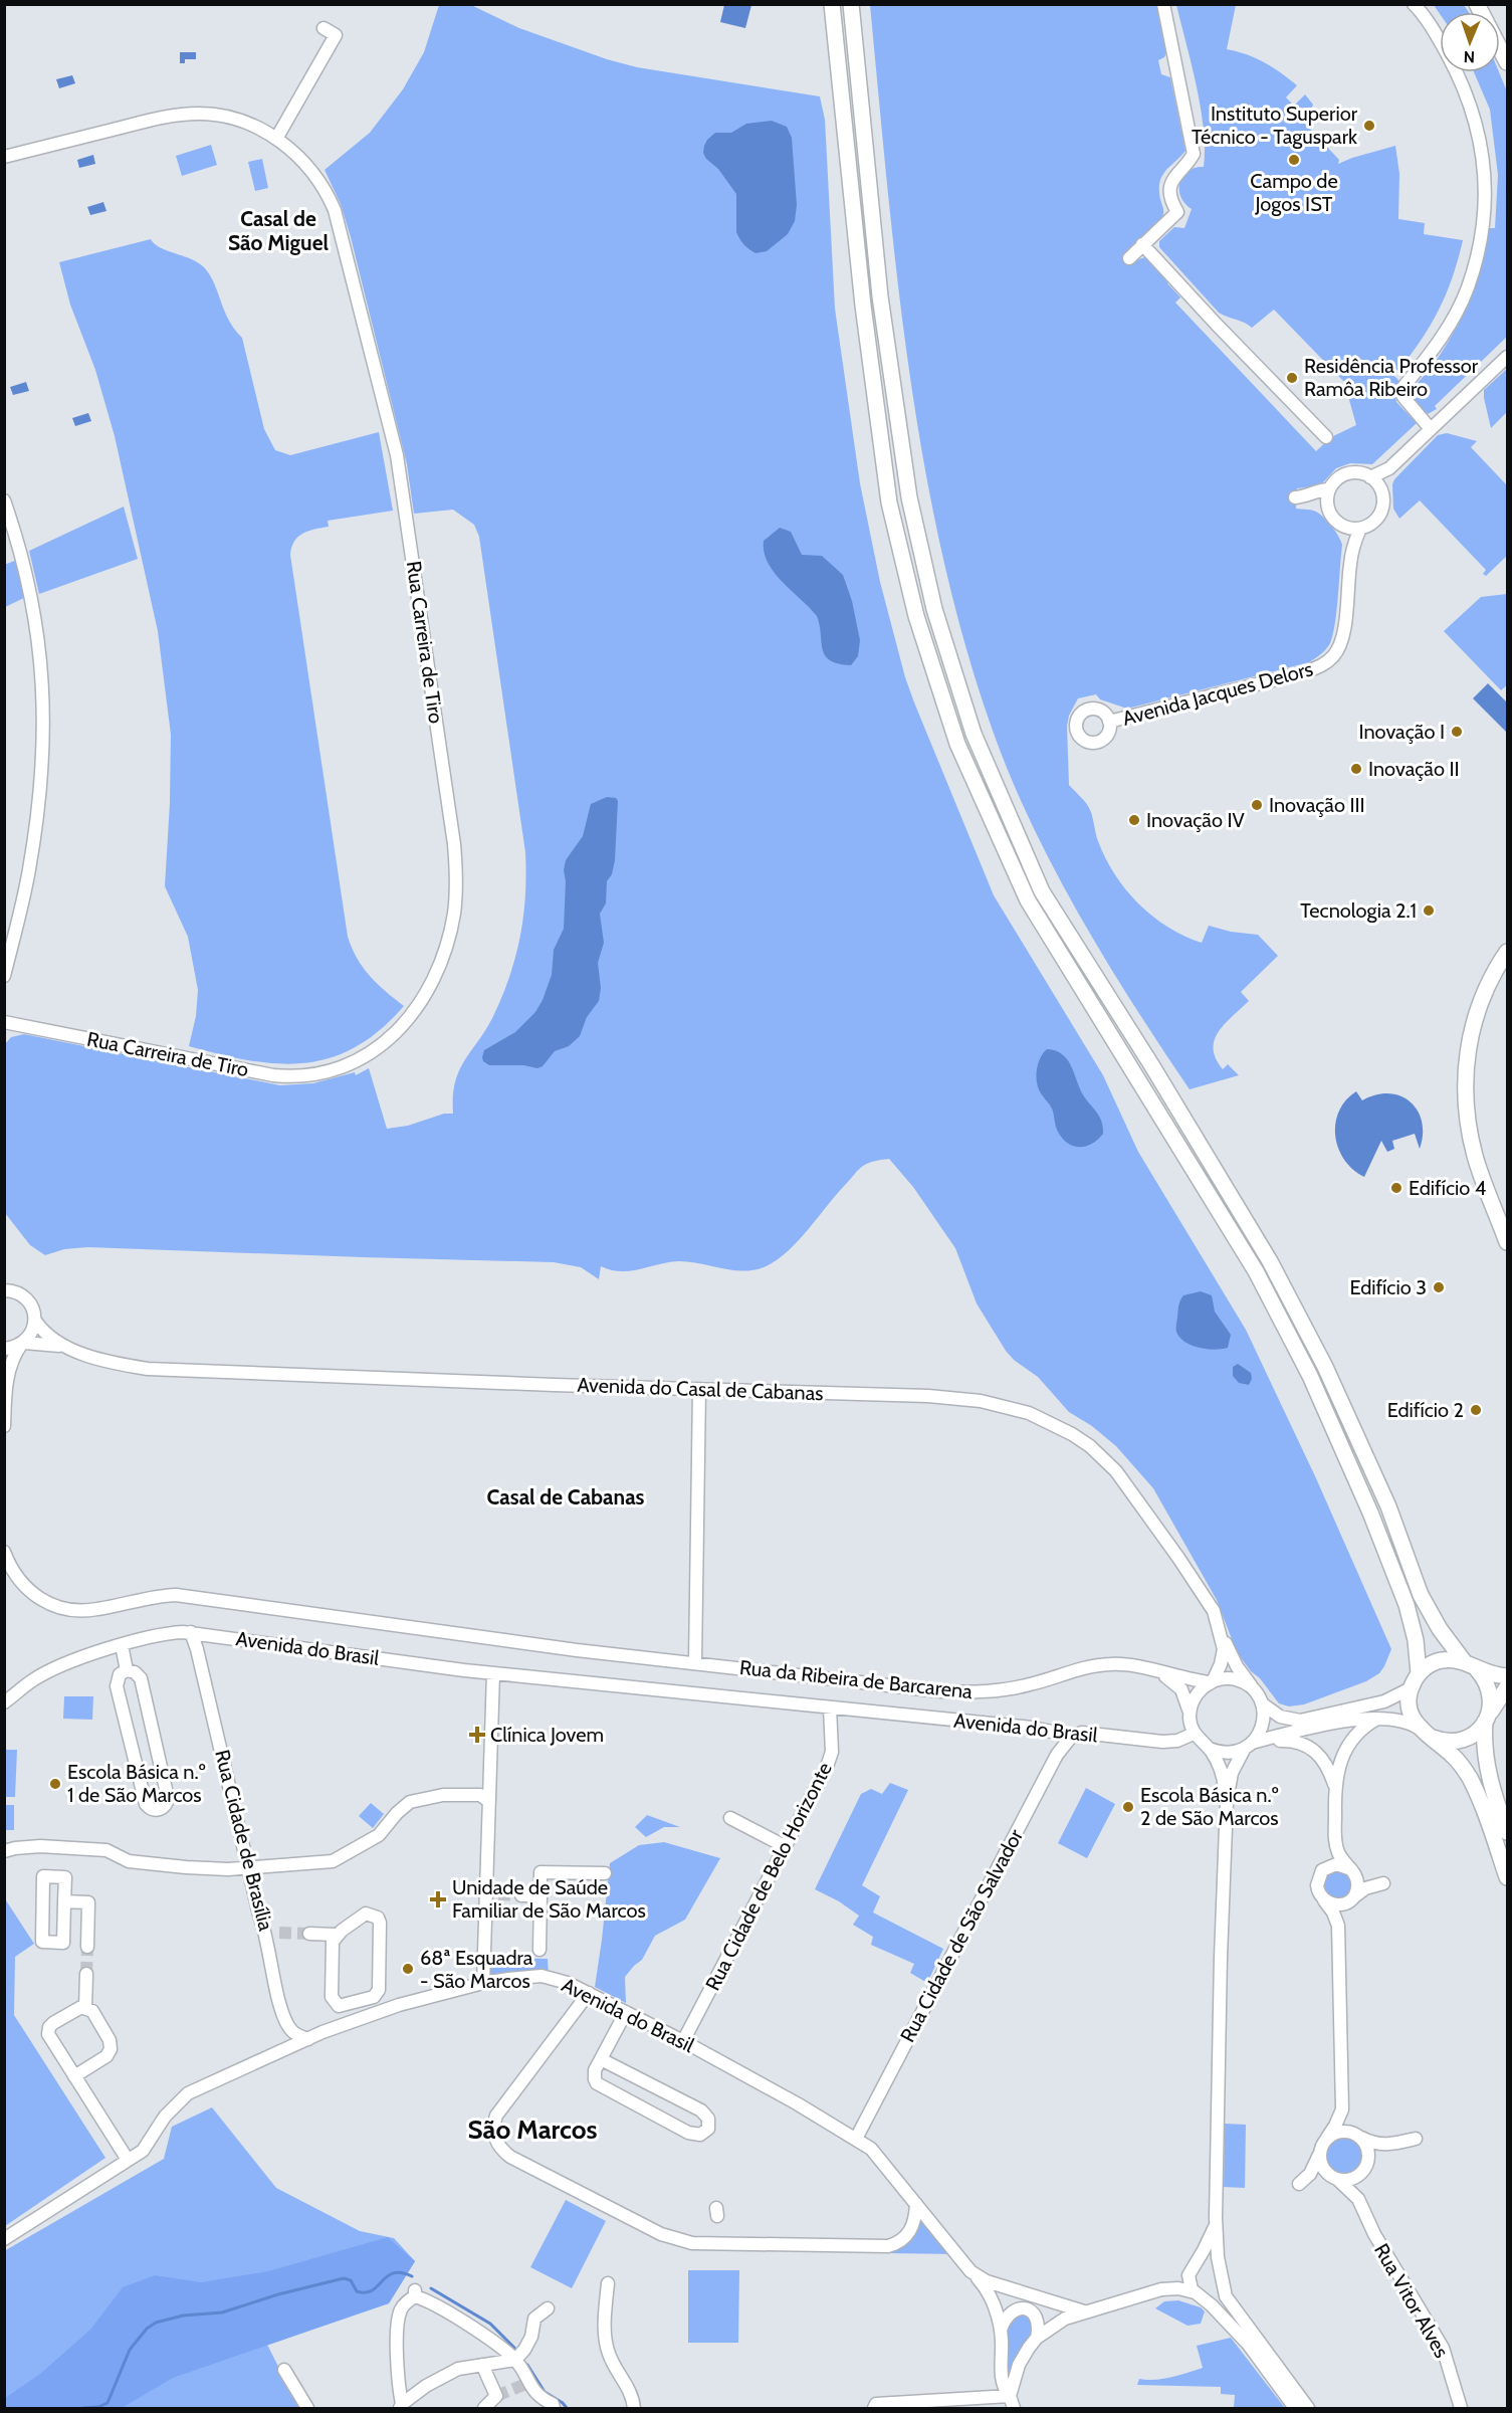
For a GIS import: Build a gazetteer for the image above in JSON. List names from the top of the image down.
{
  "streets": {
    "street": [
      "Rua Carreira de Tiro",
      "Avenida Jacques Delors",
      "Avenida do Casal de Cabanas",
      "Avenida do Brasil",
      "Rua da Ribeira de Barcarena",
      "Rua Cidade de Brasília",
      "Rua Cidade de Belo Horizonte",
      "Rua Cidade de São Salvador",
      "Rua Vitor Alves"
    ]
  },
  "crossings": [
    ["Avenida do Casal de Cabanas", "Avenida do Brasil"],
    ["Avenida do Casal de Cabanas", "Rua da Ribeira de Barcarena"],
    ["Avenida do Brasil", "Rua da Ribeira de Barcarena"],
    ["Avenida do Brasil", "Rua Cidade de Brasília"],
    ["Avenida do Brasil", "Rua Cidade de Belo Horizonte"],
    ["Avenida do Brasil", "Rua Cidade de São Salvador"]
  ],
  "districts": ["Casal de São Miguel", "Casal de Cabanas", "São Marcos"],
  "places": {
    "other": [
      "Instituto Superior Técnico - Taguspark",
      "Campo de Jogos IST",
      "Residência Professor Ramôa Ribeiro",
      "Inovação I",
      "Inovação II",
      "Inovação III",
      "Inovação IV",
      "Tecnologia 2.1",
      "Edifício 4",
      "Edifício 3",
      "Edifício 2",
      "Escola Básica n.º 1 de São Marcos",
      "Escola Básica n.º 2 de São Marcos",
      "68ª Esquadra - São Marcos"
    ],
    "health": ["Clínica Jovem", "Unidade de Saúde Familiar de São Marcos"]
  },
  "north": "bottom"
}
